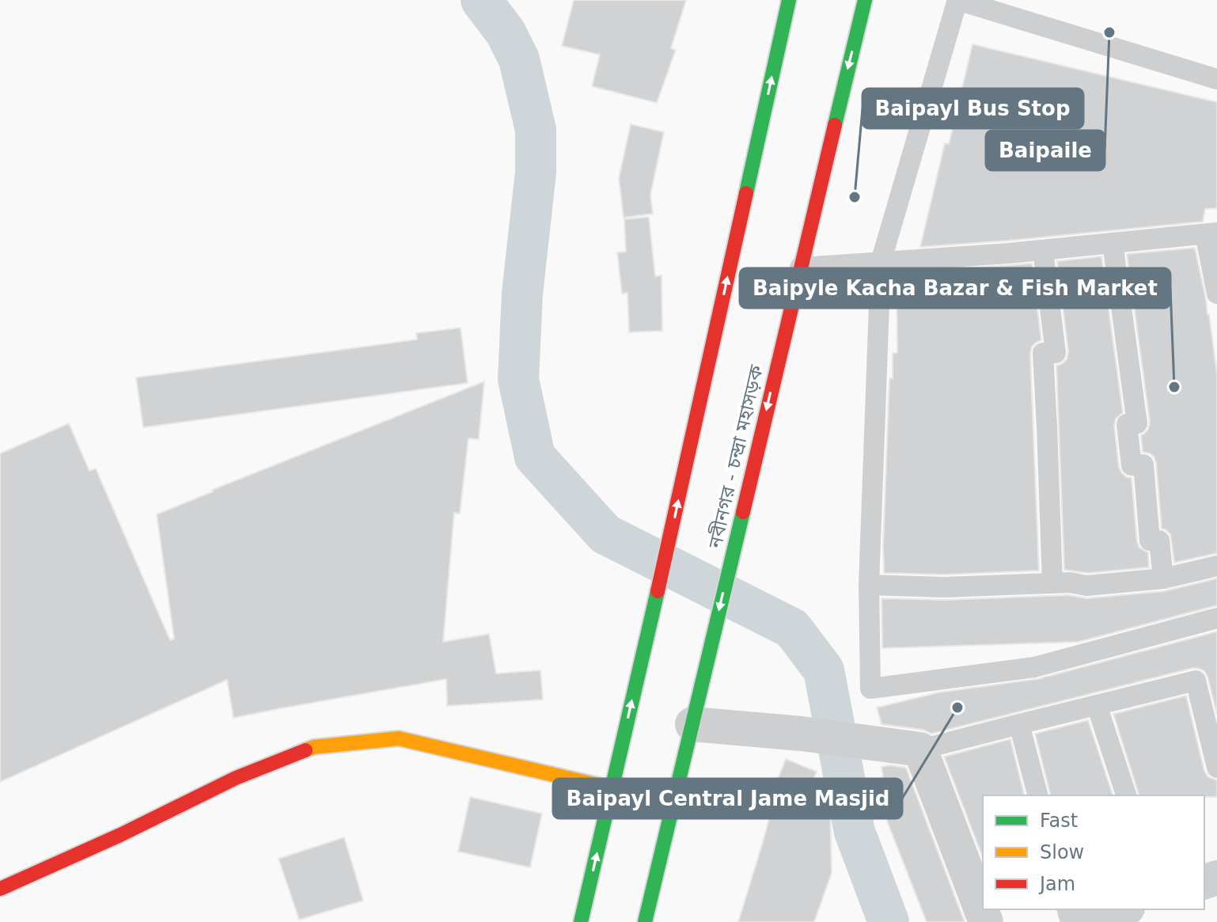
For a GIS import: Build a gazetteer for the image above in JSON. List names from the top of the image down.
{
  "streets": {
    "main road": ["নবীনগর - চন্দ্রা মহাসড়ক"]
  },
  "places": [
    "Baipaile",
    "Baipayl Bus Stop",
    "Baipyle Kacha Bazar & Fish Market",
    "Baipayl Central Jame Masjid"
  ],
  "legend": ["Fast", "Slow", "Jam"]
}
